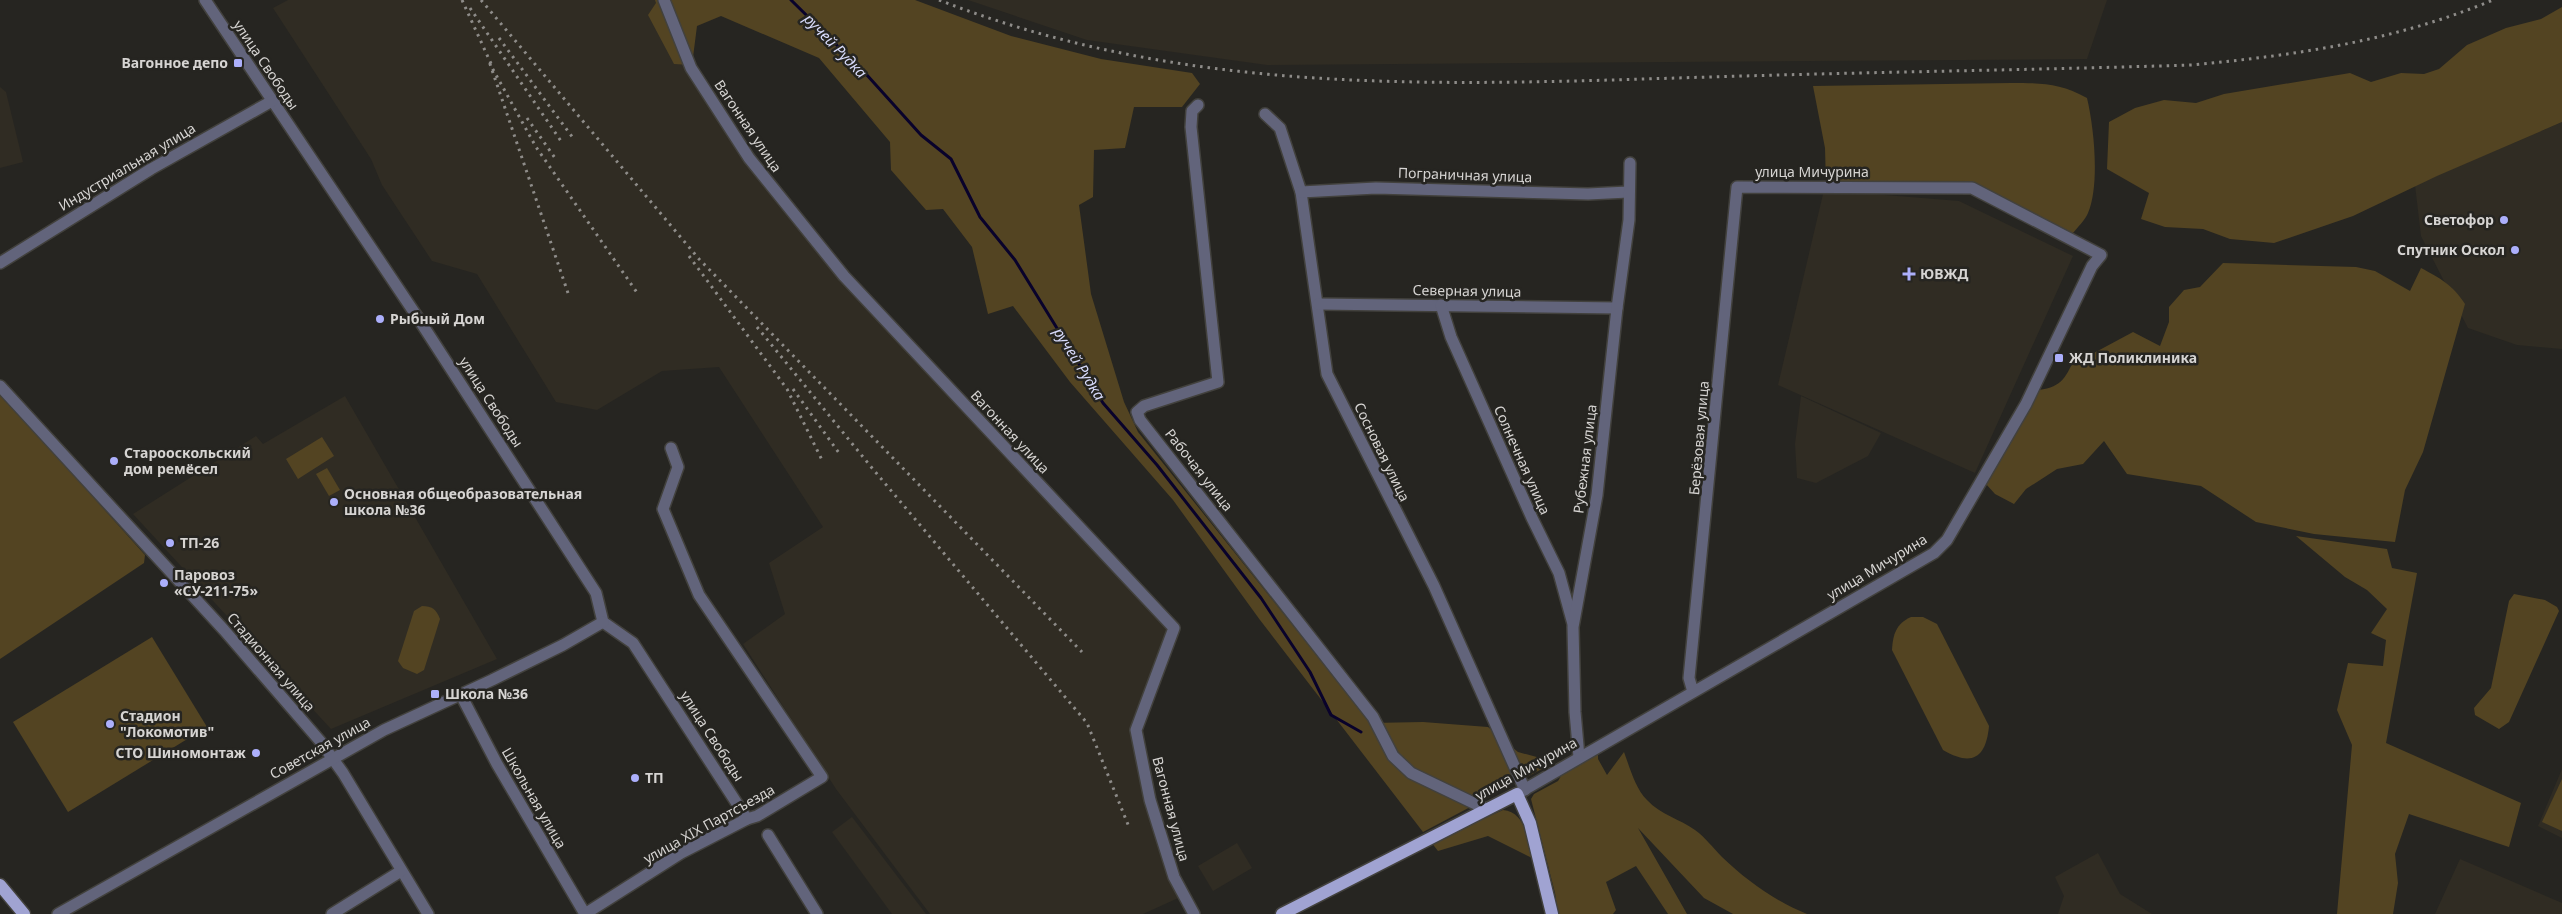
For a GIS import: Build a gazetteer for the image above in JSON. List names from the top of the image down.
{
  "streets": {
    "main road": ["улица Мичурина"],
    "street": [
      "улица Свободы",
      "Вагонная улица",
      "Индустриальная улица",
      "Пограничная улица",
      "Северная улица",
      "Берёзовая улица",
      "Сосновая улица",
      "Рубежная улица",
      "Солнечная улица",
      "Рабочая улица",
      "Стадионная улица",
      "Советская улица",
      "Школьная улица",
      "улица XIX Партсъезда"
    ]
  },
  "crossings": [
    ["улица Свободы", "Индустриальная улица"],
    ["улица Свободы", "Советская улица"],
    ["улица Свободы", "улица XIX Партсъезда"],
    ["улица Мичурина", "Берёзовая улица"],
    ["улица Мичурина", "Сосновая улица"],
    ["улица Мичурина", "Рубежная улица"],
    ["улица Мичурина", "Рабочая улица"],
    ["Пограничная улица", "Сосновая улица"],
    ["Пограничная улица", "Рубежная улица"],
    ["Северная улица", "Сосновая улица"],
    ["Северная улица", "Рубежная улица"],
    ["Северная улица", "Солнечная улица"],
    ["Рубежная улица", "Солнечная улица"],
    ["Стадионная улица", "Советская улица"],
    ["Советская улица", "Школьная улица"],
    ["Школьная улица", "улица XIX Партсъезда"]
  ],
  "water": ["ручей Рудка"],
  "places": {
    "transit": ["Вагонное депо", "ЖД Поликлиника", "Школа №36"],
    "other": [
      "Светофор",
      "Спутник Оскол",
      "Рыбный Дом",
      "Старооскольский дом ремёсел",
      "Основная общеобразовательная школа №36",
      "ТП-26",
      "Паровоз «СУ-211-75»",
      "Стадион \"Локомотив\"",
      "СТО Шиномонтаж",
      "ТП"
    ],
    "health": ["ЮВЖД"]
  }
}
